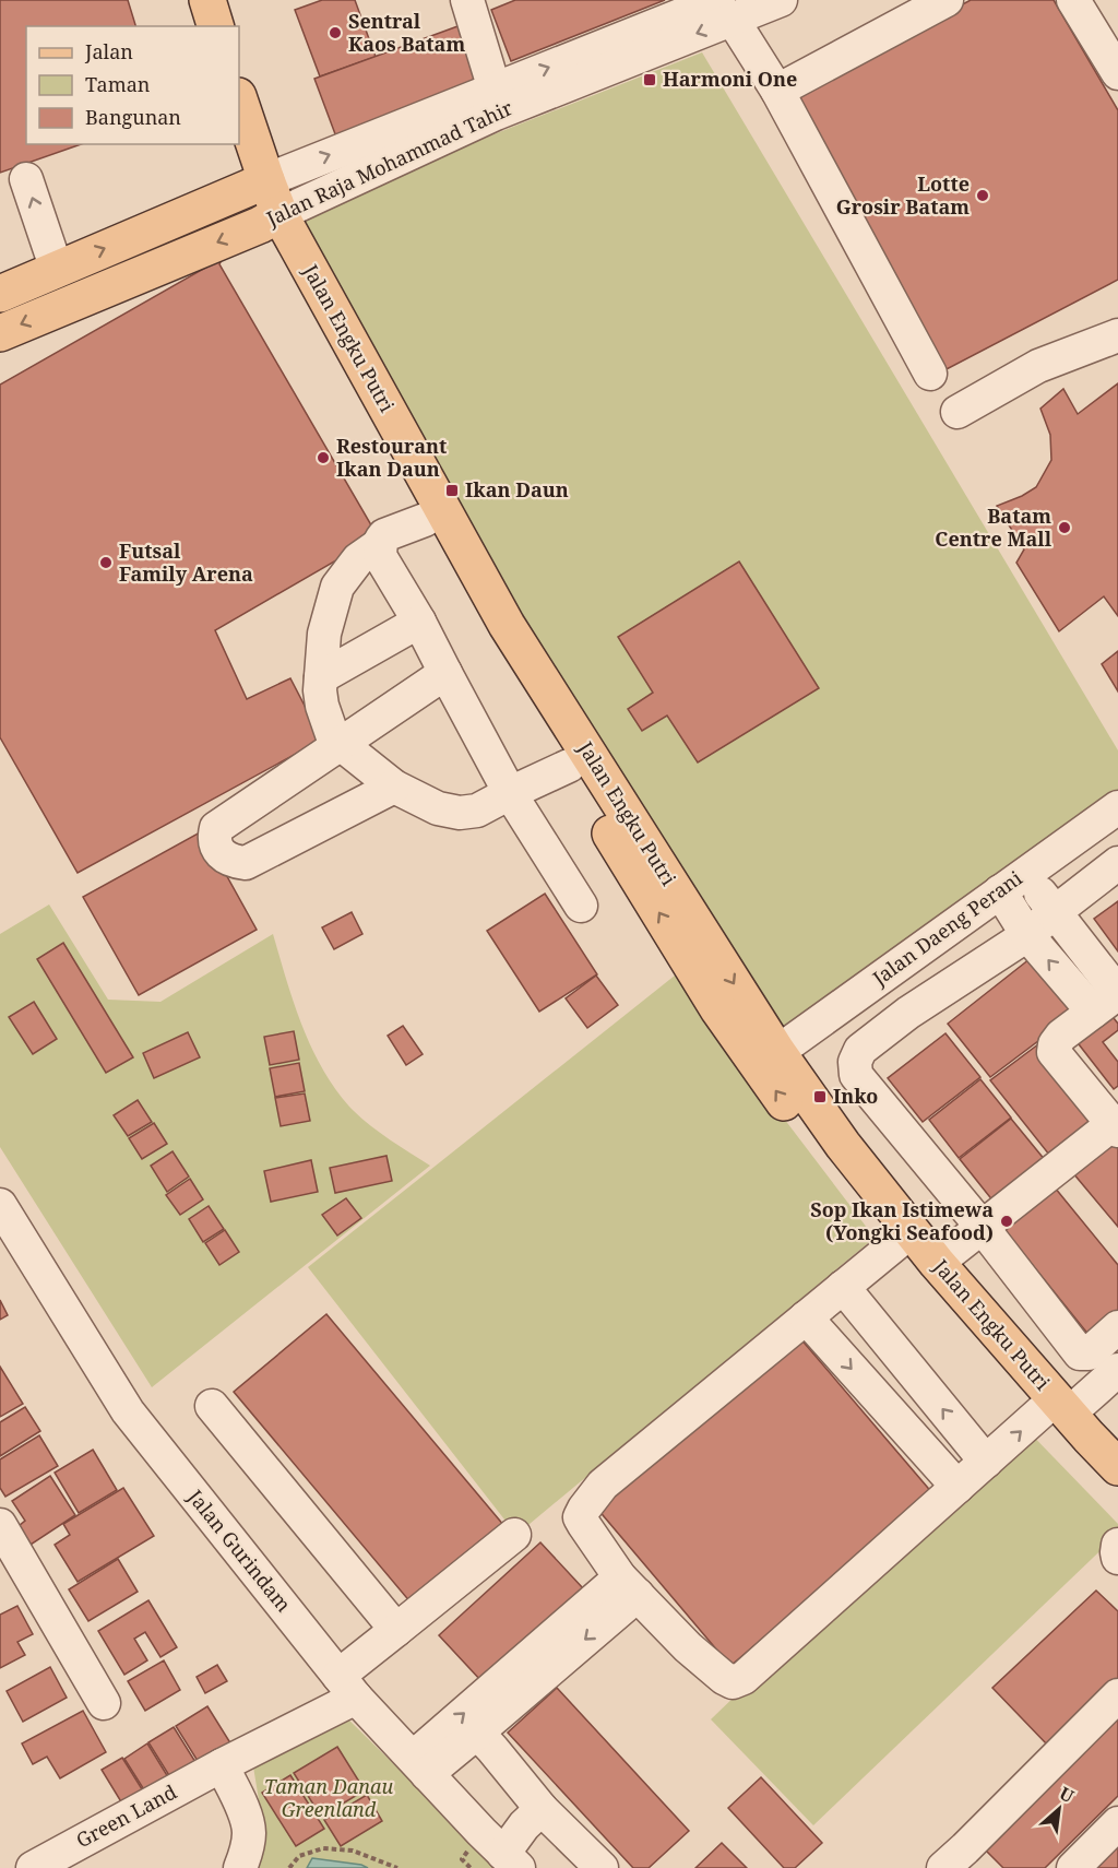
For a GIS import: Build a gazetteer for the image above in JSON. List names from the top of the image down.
{
  "streets": {
    "main road": ["Jalan Raja Mohammad Tahir", "Jalan Engku Putri"],
    "street": ["Jalan Daeng Perani", "Jalan Gurindam", "Green Land"]
  },
  "crossings": [
    ["Jalan Raja Mohammad Tahir", "Jalan Engku Putri"],
    ["Jalan Engku Putri", "Jalan Daeng Perani"],
    ["Jalan Gurindam", "Green Land"]
  ],
  "parks": ["Taman Danau Greenland"],
  "places": {
    "other": [
      "Sentral Kaos Batam",
      "Lotte Grosir Batam",
      "Restourant Ikan Daun",
      "Batam Centre Mall",
      "Futsal Family Arena",
      "Sop Ikan Istimewa (Yongki Seafood)"
    ],
    "transit": ["Harmoni One", "Ikan Daun", "Inko"]
  },
  "legend": ["Jalan", "Taman", "Bangunan"],
  "north": "top right"
}
